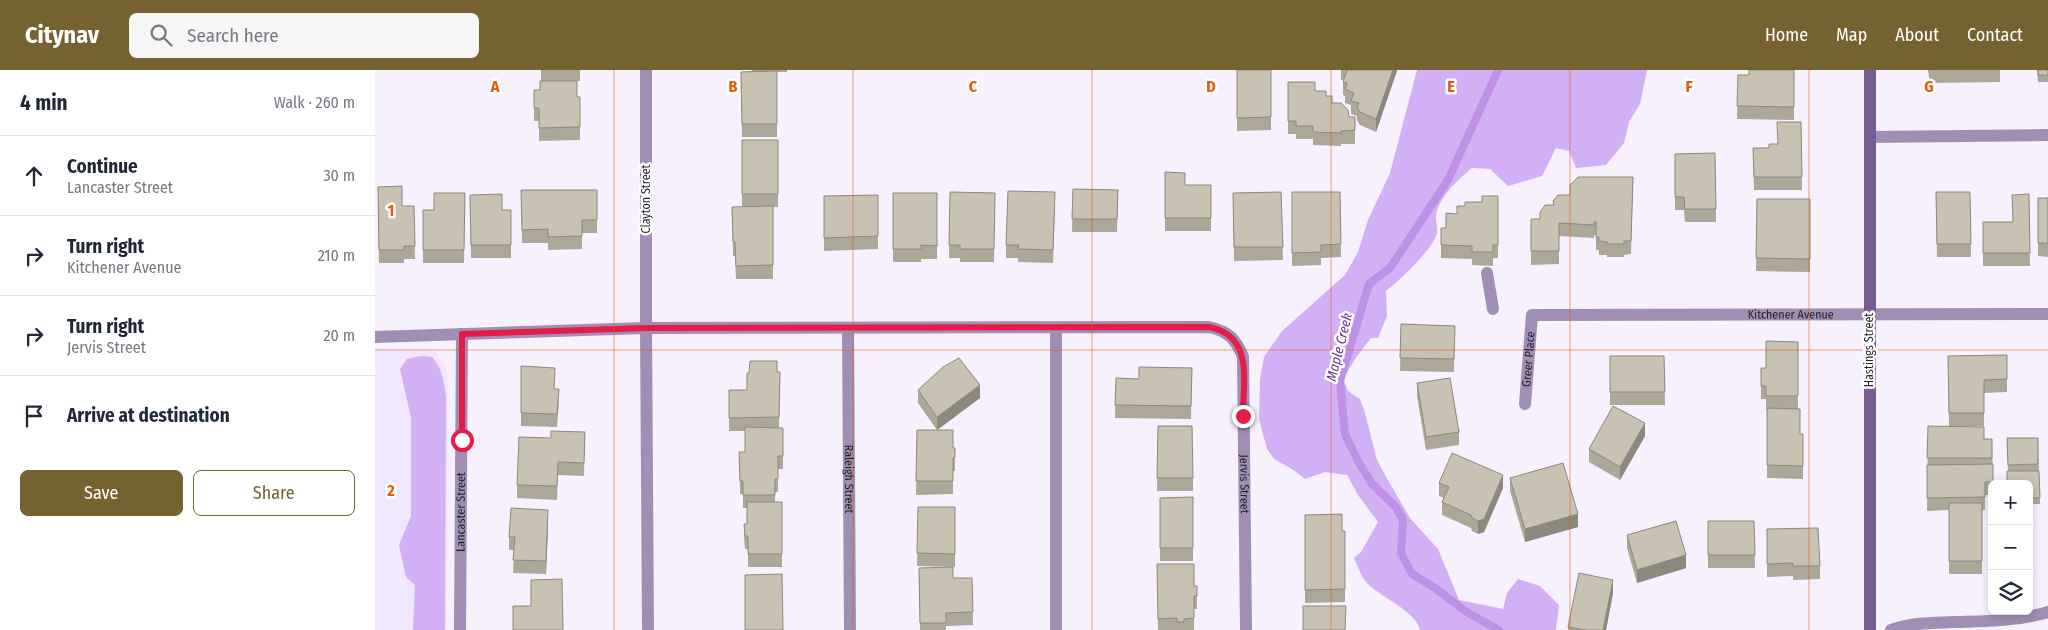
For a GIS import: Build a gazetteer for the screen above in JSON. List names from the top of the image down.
{
  "streets": {
    "street": [
      "Clayton Street",
      "Kitchener Avenue",
      "Hastings Street",
      "Greer Place",
      "Raleigh Street",
      "Jervis Street",
      "Lancaster Street"
    ]
  },
  "crossings": [
    ["Kitchener Avenue", "Hastings Street"],
    ["Kitchener Avenue", "Greer Place"]
  ],
  "water": ["Maple Creek"],
  "page": {
    "header": "Citynav",
    "search": "Search here",
    "nav": [
      "Home",
      "Map",
      "About",
      "Contact"
    ],
    "heading": ["4 min", "Walk · 260 m"],
    "list": [
      ["Continue", "Lancaster Street", "30 m"],
      ["Turn right", "Kitchener Avenue", "210 m"],
      ["Turn right", "Jervis Street", "20 m"],
      "Arrive at destination"
    ],
    "buttons": ["Save", "Share"],
    "map_buttons": ["+", "−"]
  },
  "grid": {
    "columns": [
      "A",
      "B",
      "C",
      "D",
      "E",
      "F",
      "G"
    ],
    "rows": ["1", "2"]
  }
}
